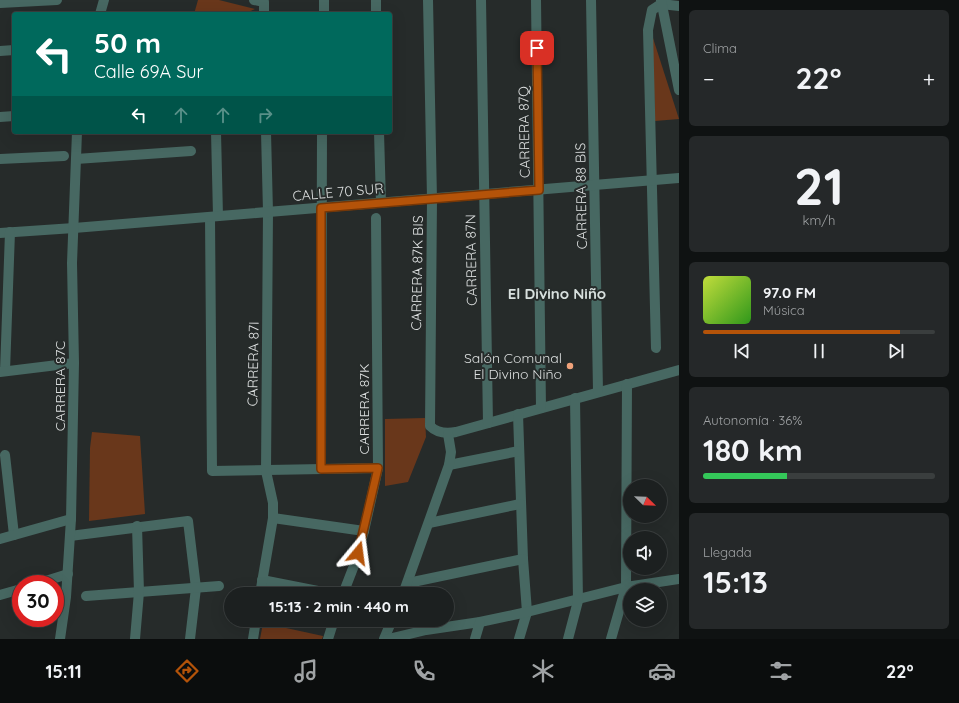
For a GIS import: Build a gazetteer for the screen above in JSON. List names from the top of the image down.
{
  "streets": {
    "street": [
      "CARRERA 87Q",
      "CALLE 70 SUR",
      "CARRERA 88 BIS",
      "CARRERA 87N",
      "CARRERA 87K BIS",
      "CARRERA 87I",
      "CARRERA 87C",
      "CARRERA 87K"
    ]
  },
  "crossings": [
    ["CARRERA 87Q", "CALLE 70 SUR"],
    ["CALLE 70 SUR", "CARRERA 88 BIS"],
    ["CALLE 70 SUR", "CARRERA 87N"],
    ["CALLE 70 SUR", "CARRERA 87K BIS"],
    ["CALLE 70 SUR", "CARRERA 87I"],
    ["CALLE 70 SUR", "CARRERA 87C"]
  ],
  "districts": ["El Divino Niño"],
  "places": ["Salón Comunal El Divino Niño"],
  "north": "bottom right",
  "page": {
    "tile": [
      "Clima",
      ["21", "km/h"],
      ["Autonomía · 36%", "180 km"],
      ["Llegada", "15:13"]
    ],
    "turn": ["50 m", "Calle 69A Sur"],
    "heat": ["−", "22°", "+"],
    "song": ["97.0 FM", "Música"],
    "limit": "30",
    "trip": "15:13 · 2 min · 440 m",
    "tabs": ["15:11", "22°"]
  }
}
